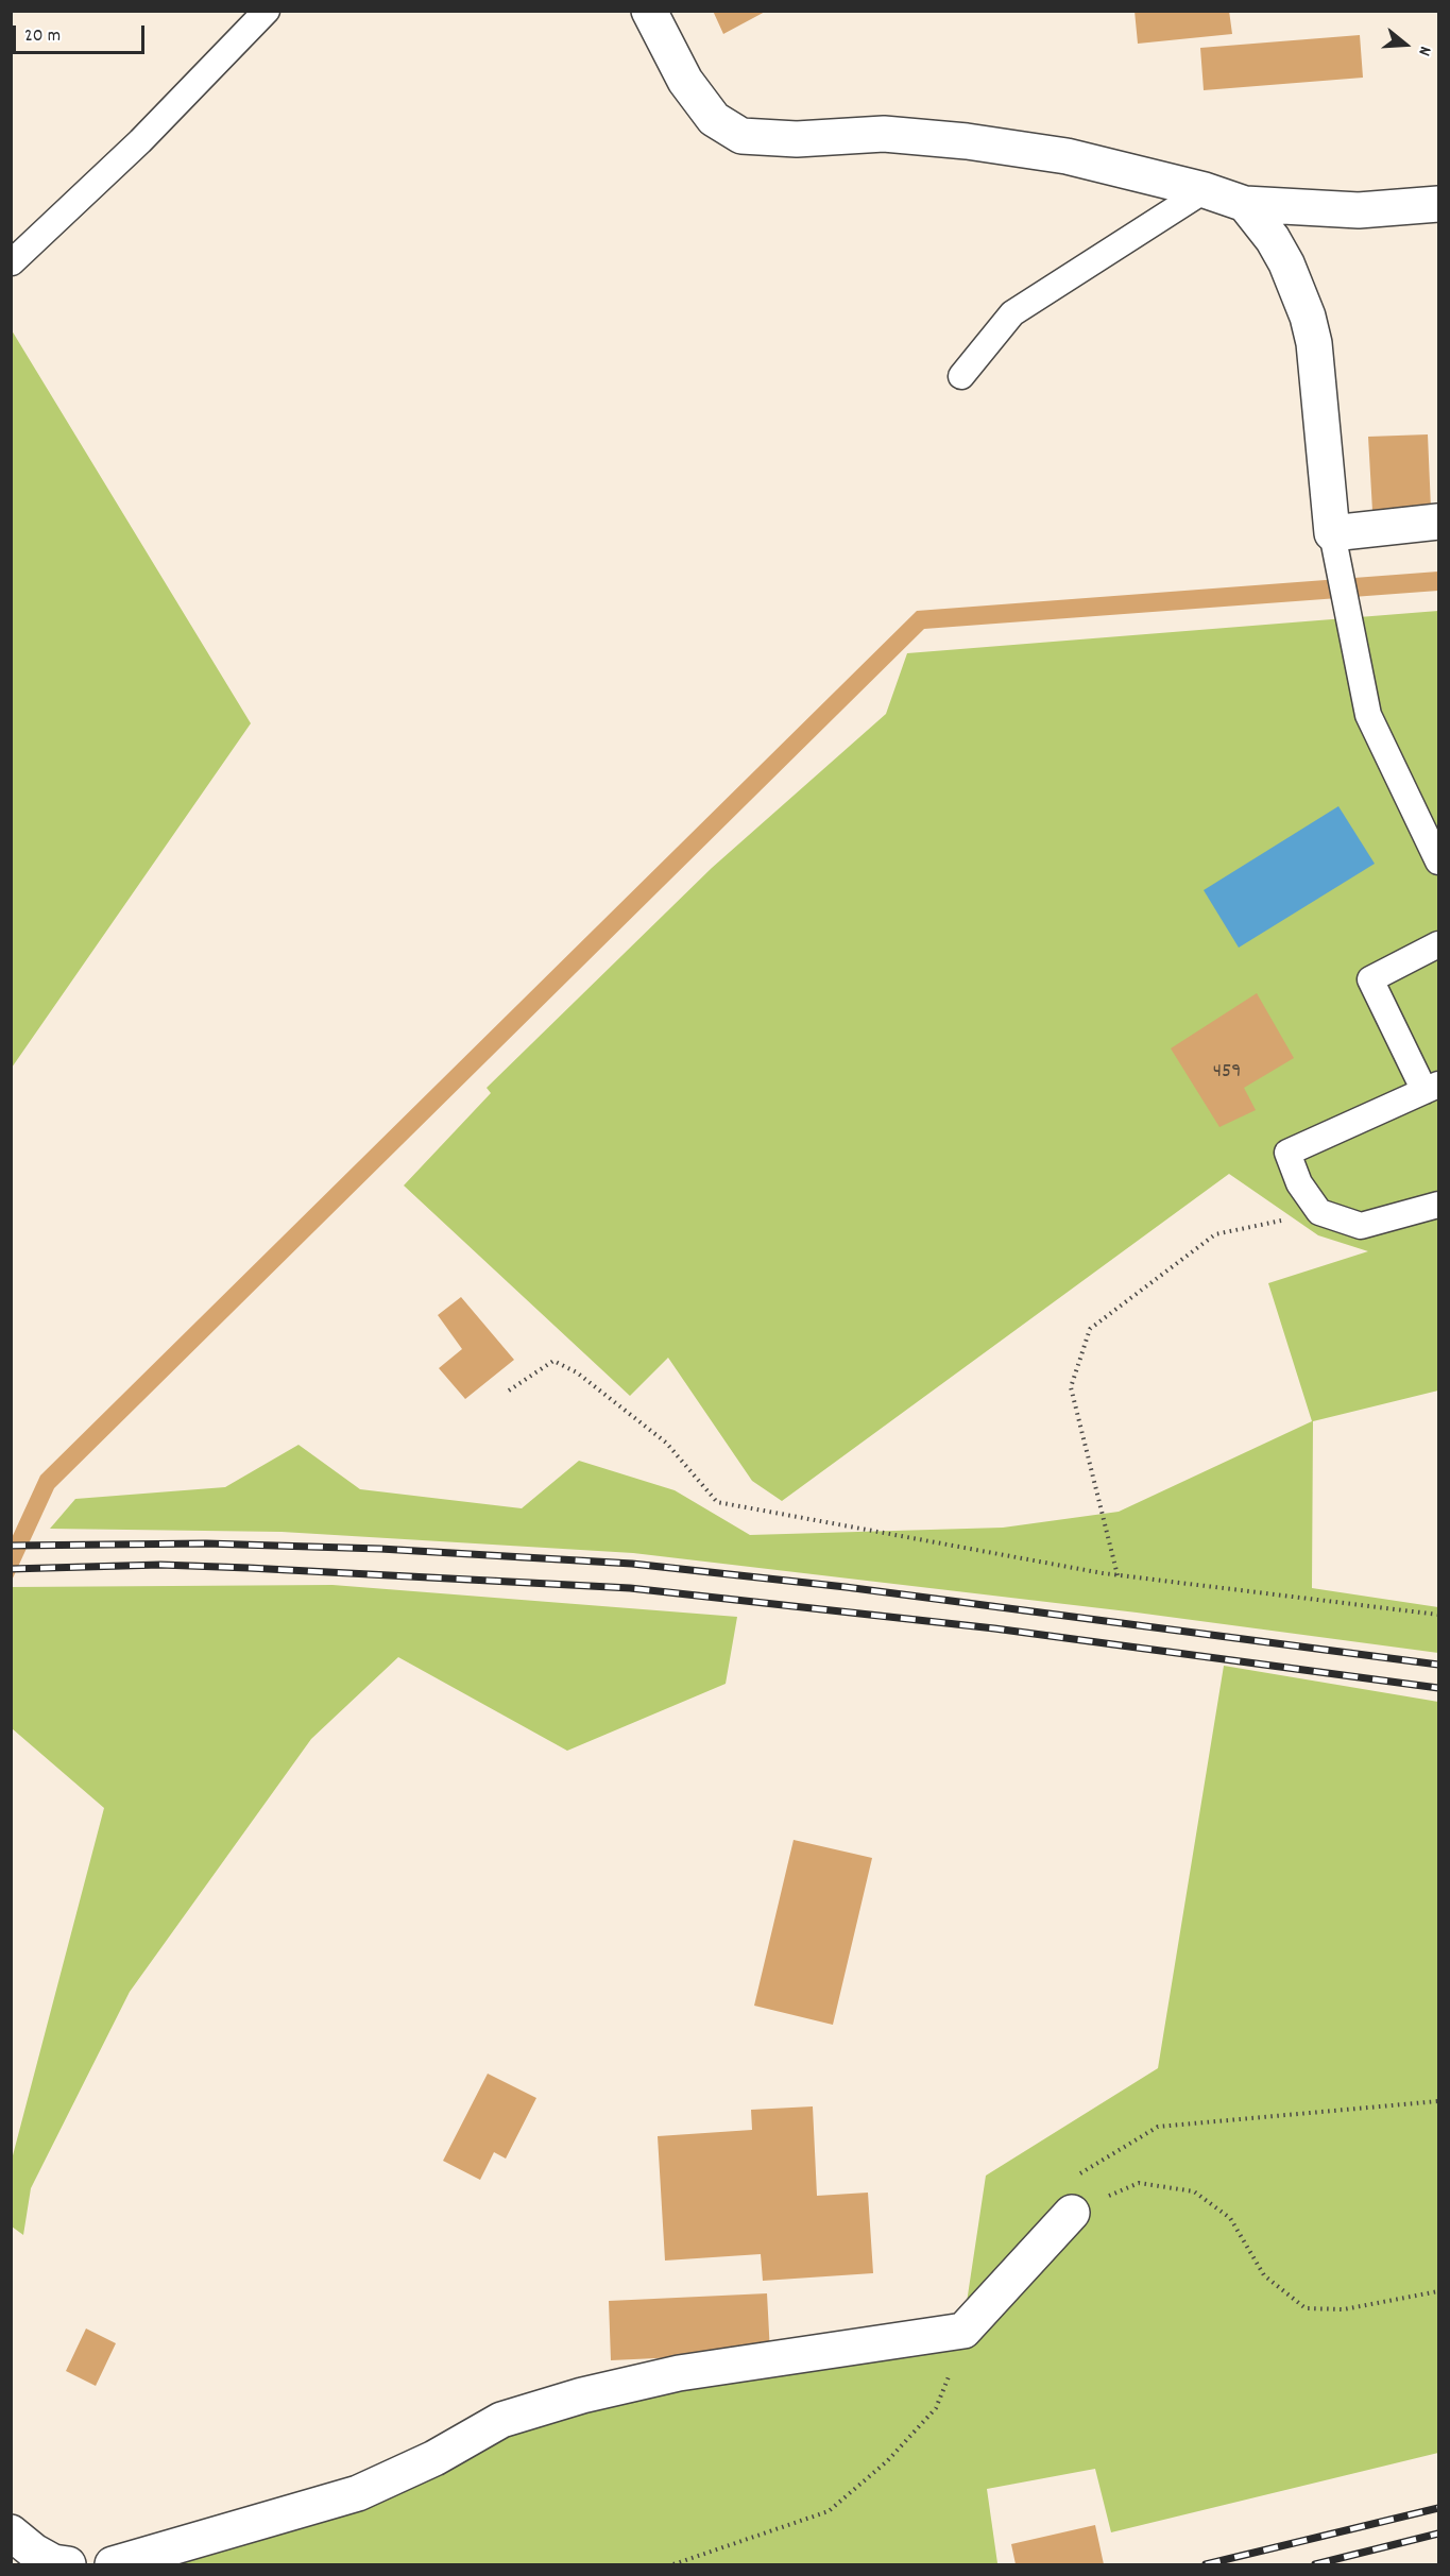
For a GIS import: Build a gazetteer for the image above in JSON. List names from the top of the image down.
{
  "house_numbers": ["459"],
  "scale_bar": "20 m",
  "north": "right"
}
